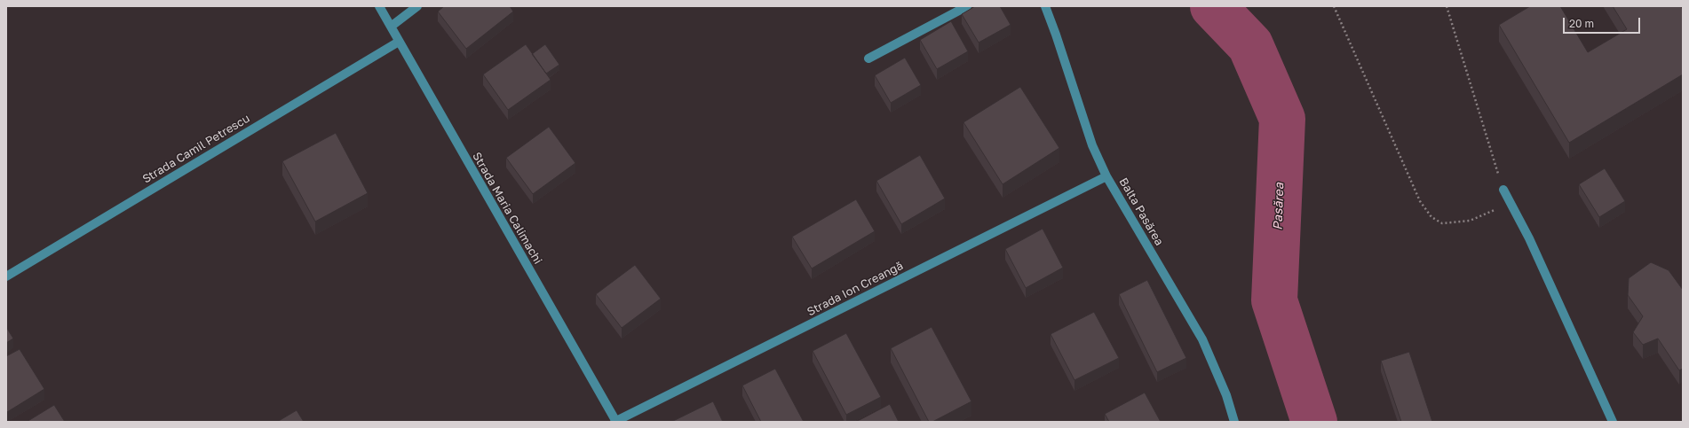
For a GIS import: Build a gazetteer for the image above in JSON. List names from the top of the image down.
{
  "streets": {
    "street": [
      "Strada Camil Petrescu",
      "Strada Maria Calimachi",
      "Balta Pasărea",
      "Strada Ion Creangă"
    ]
  },
  "crossings": [
    ["Strada Camil Petrescu", "Strada Maria Calimachi"],
    ["Strada Maria Calimachi", "Strada Ion Creangă"],
    ["Balta Pasărea", "Strada Ion Creangă"]
  ],
  "water": ["Pasărea"],
  "scale_bar": "20 m"
}
